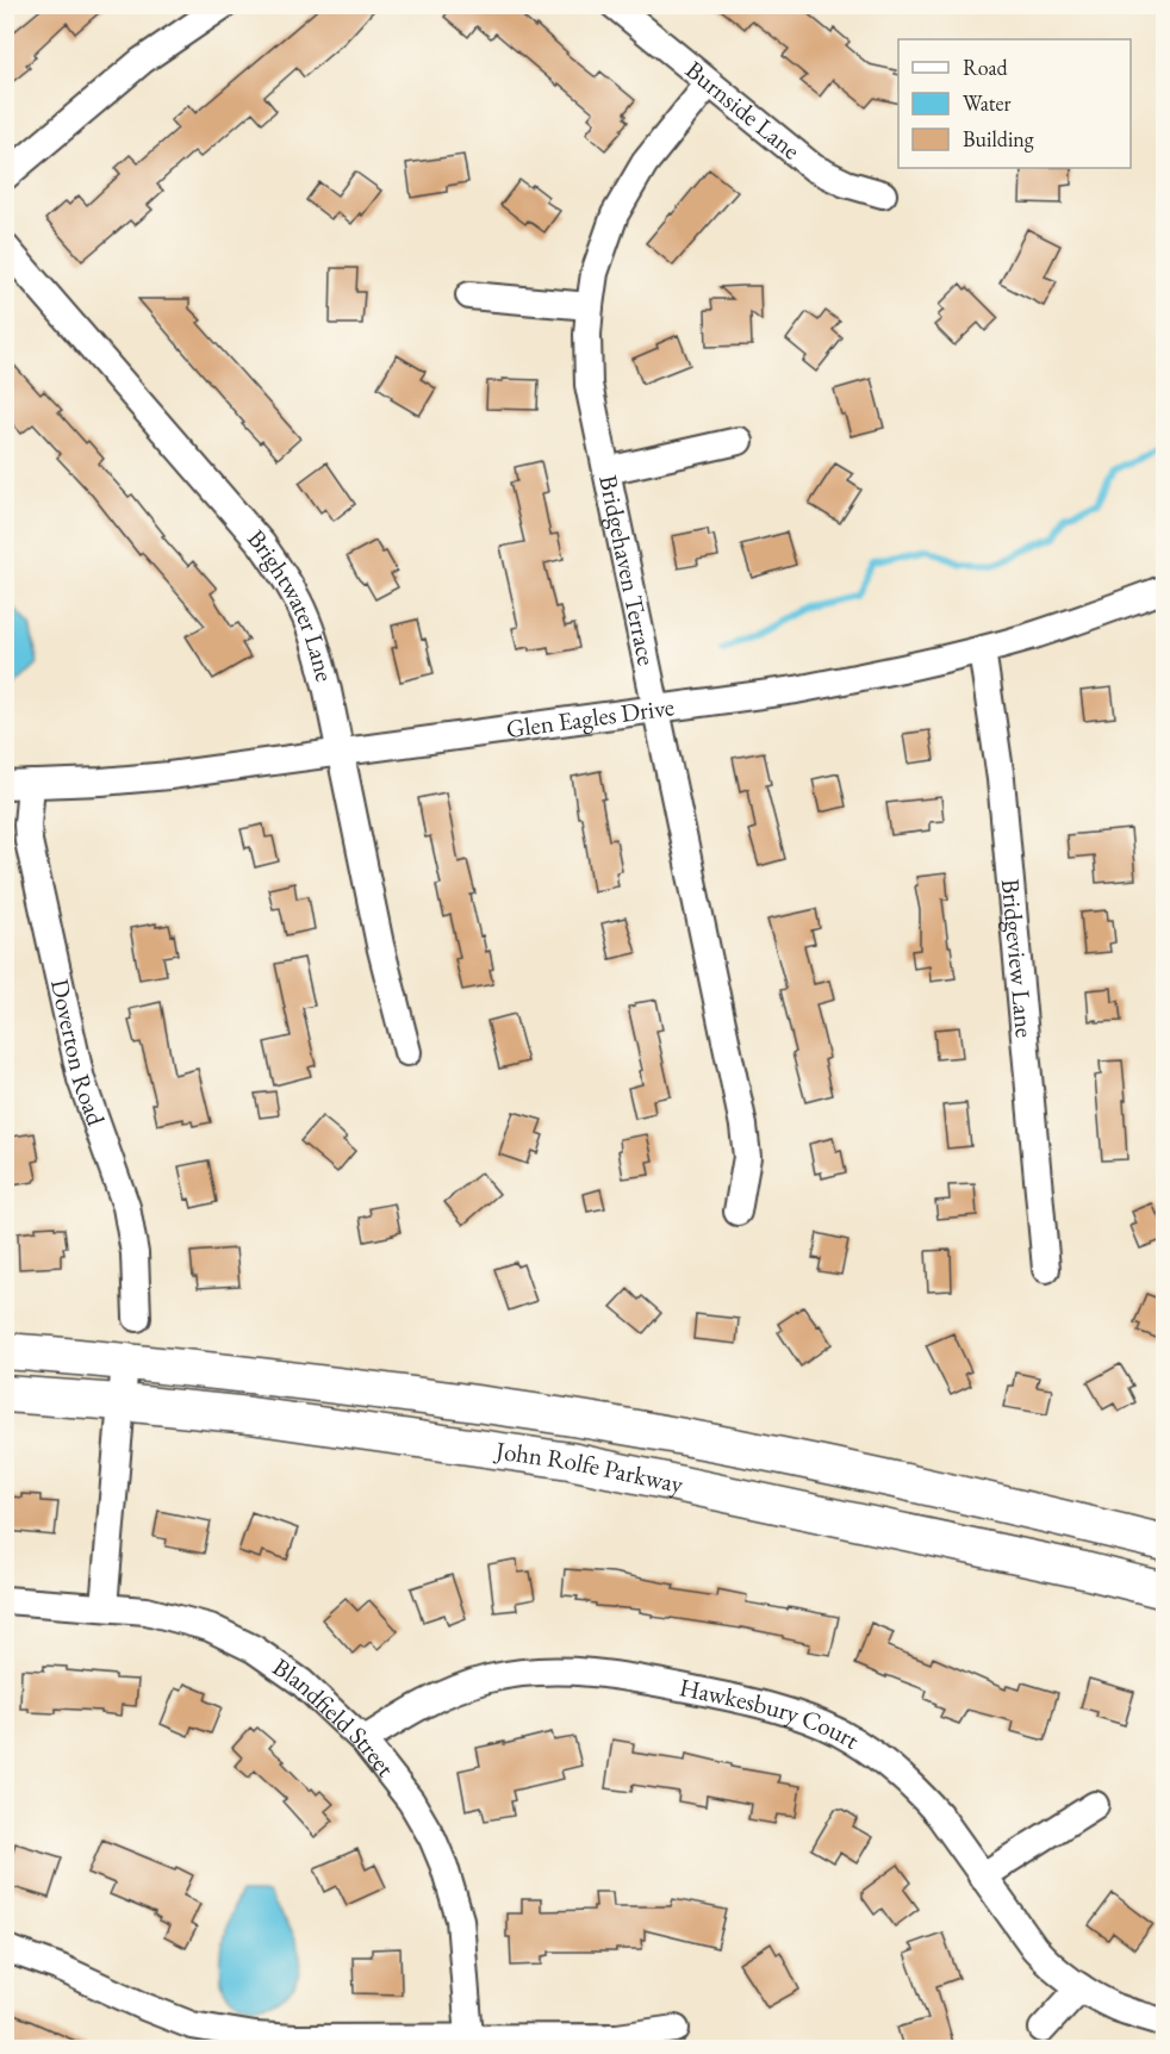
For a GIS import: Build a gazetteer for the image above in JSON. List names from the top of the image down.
{
  "streets": {
    "main road": ["John Rolfe Parkway"],
    "street": [
      "Burnside Lane",
      "Bridgehaven Terrace",
      "Brightwater Lane",
      "Glen Eagles Drive",
      "Bridgeview Lane",
      "Doverton Road",
      "Hawkesbury Court",
      "Blandfield Street"
    ]
  },
  "crossings": [
    ["Burnside Lane", "Bridgehaven Terrace"],
    ["Bridgehaven Terrace", "Glen Eagles Drive"],
    ["Brightwater Lane", "Glen Eagles Drive"],
    ["Glen Eagles Drive", "Bridgeview Lane"],
    ["Glen Eagles Drive", "Doverton Road"],
    ["Hawkesbury Court", "Blandfield Street"]
  ],
  "legend": ["Road", "Water", "Building"]
}
